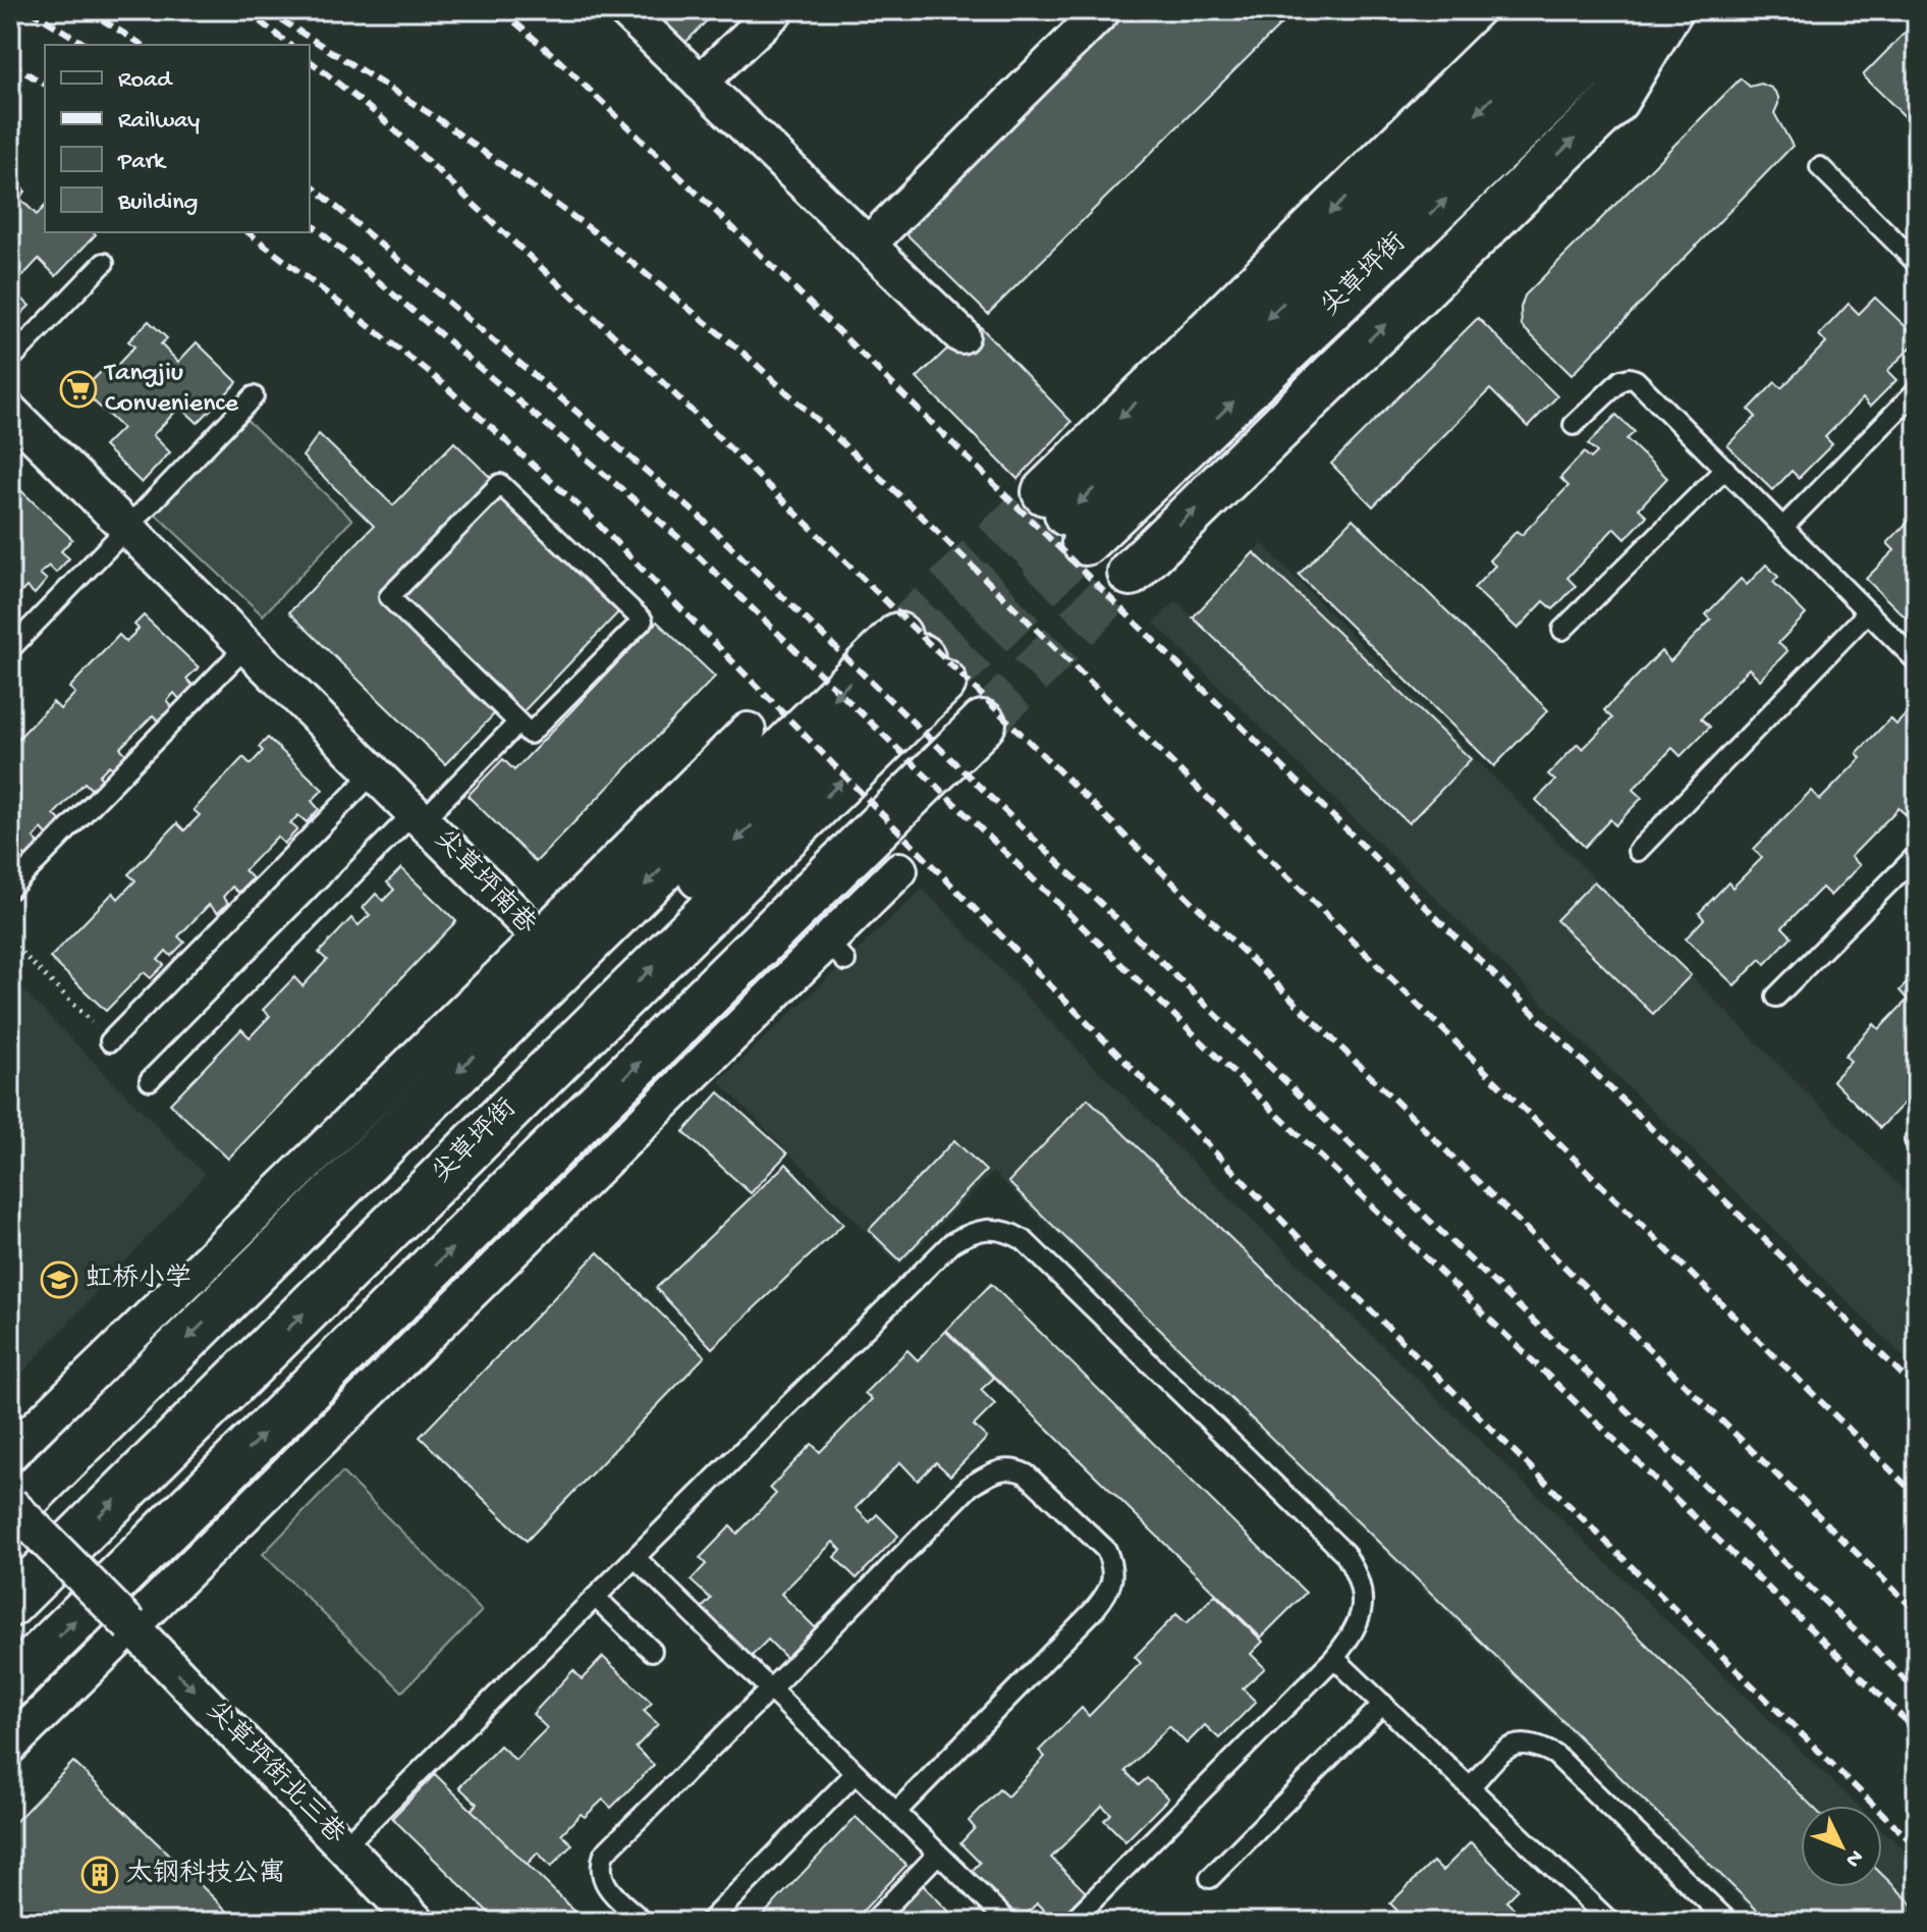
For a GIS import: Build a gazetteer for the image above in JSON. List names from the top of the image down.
{
  "streets": {
    "street": ["尖草坪街", "尖草坪南巷", "尖草坪街北三巷"]
  },
  "one_way": ["尖草坪街北三巷"],
  "places": {
    "supermarket": ["Tangjiu Convenience"],
    "school or university": ["虹桥小学"],
    "building": ["太钢科技公寓"]
  },
  "legend": [
    "Road",
    "Railway",
    "Park",
    "Building"
  ],
  "north": "bottom right"
}
